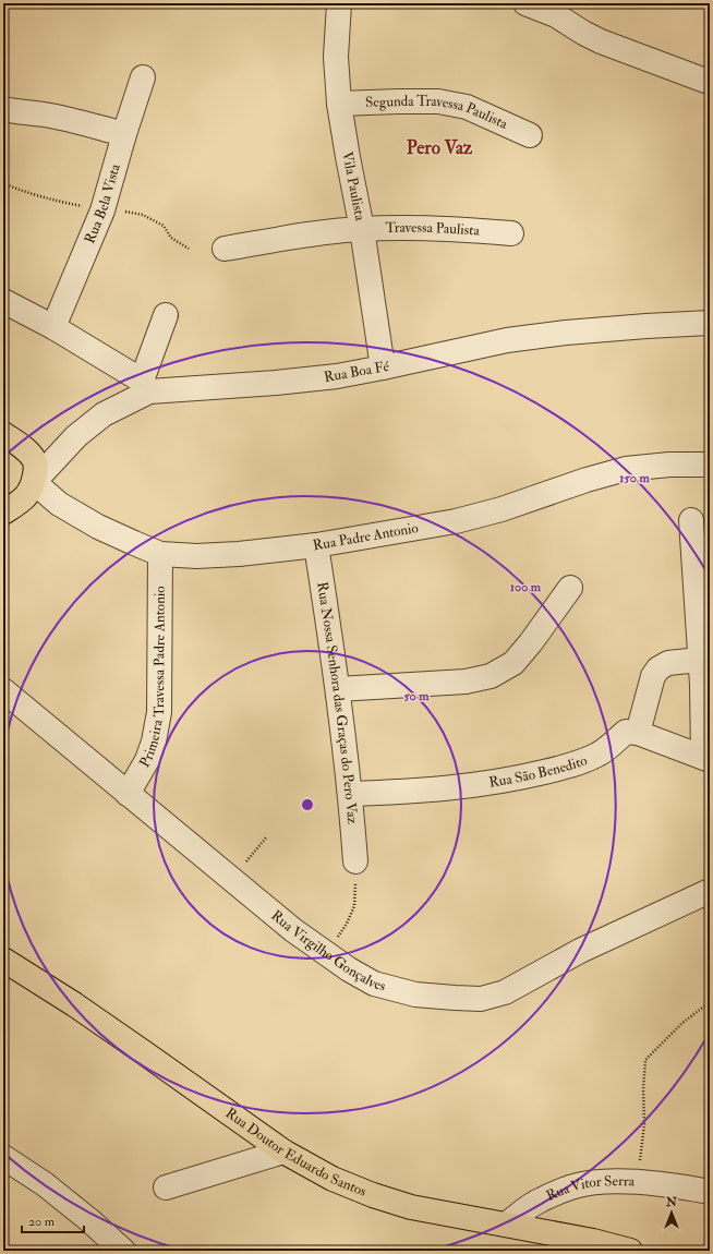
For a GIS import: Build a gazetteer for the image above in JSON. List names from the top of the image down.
{
  "streets": {
    "main road": ["Rua Doutor Eduardo Santos"],
    "street": [
      "Segunda Travessa Paulista",
      "Vila Paulista",
      "Rua Bela Vista",
      "Travessa Paulista",
      "Rua Boa Fé",
      "Rua Padre Antonio",
      "Primeira Travessa Padre Antonio",
      "Rua Nossa Senhora das Graças do Pero Vaz",
      "Rua São Benedito",
      "Rua Virgilho Gonçalves",
      "Rua Vitor Serra"
    ]
  },
  "crossings": [
    ["Segunda Travessa Paulista", "Vila Paulista"],
    ["Vila Paulista", "Travessa Paulista"],
    ["Vila Paulista", "Rua Boa Fé"],
    ["Rua Boa Fé", "Rua Padre Antonio"],
    ["Rua Padre Antonio", "Primeira Travessa Padre Antonio"],
    ["Rua Padre Antonio", "Rua Nossa Senhora das Graças do Pero Vaz"],
    ["Primeira Travessa Padre Antonio", "Rua Virgilho Gonçalves"],
    ["Rua Nossa Senhora das Graças do Pero Vaz", "Rua São Benedito"],
    ["Rua Doutor Eduardo Santos", "Rua Vitor Serra"]
  ],
  "districts": ["Pero Vaz"],
  "scale_bar": "20 m",
  "north": "top",
  "rings": ["150 m", "100 m", "50 m"]
}
